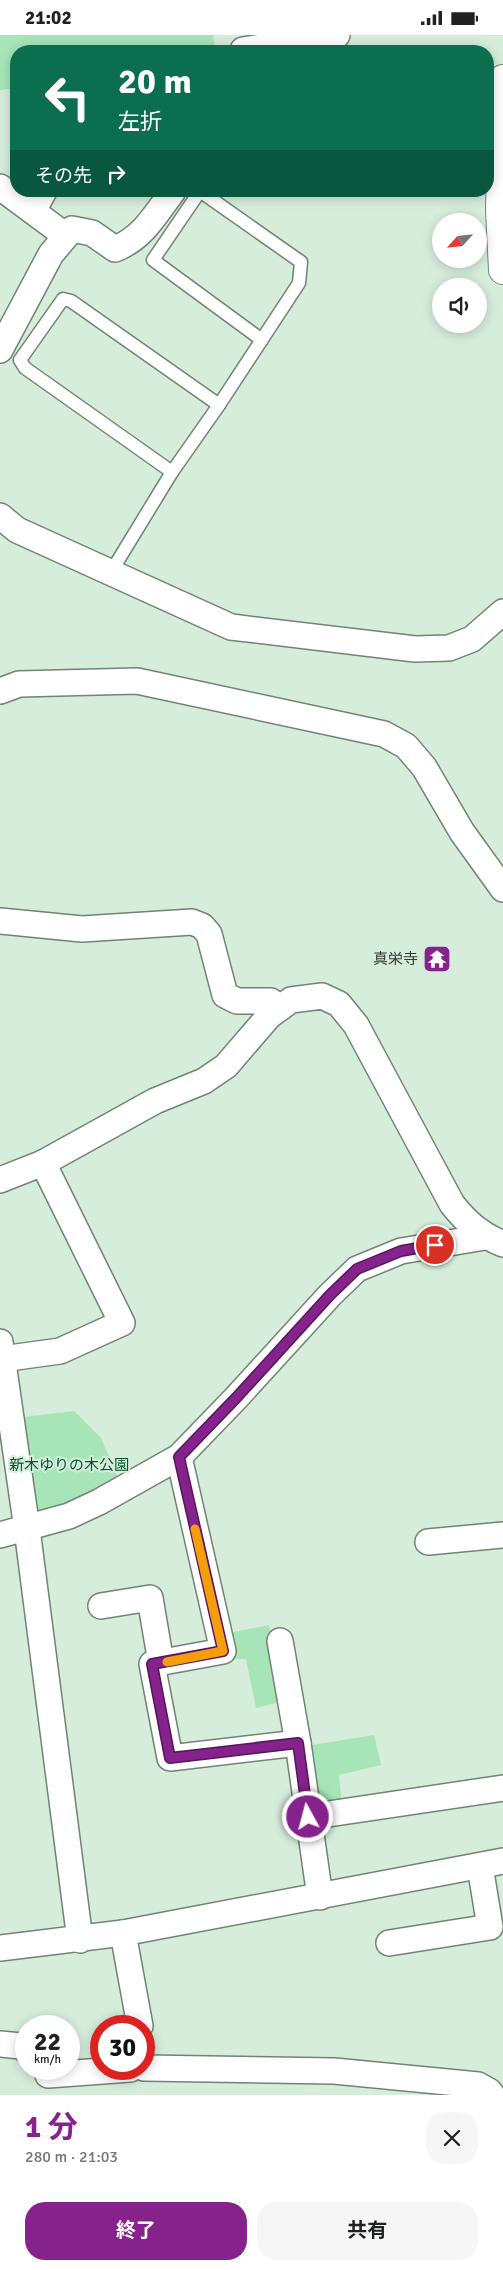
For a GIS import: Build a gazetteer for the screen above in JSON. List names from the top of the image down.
{
  "parks": ["新木ゆりの木公園"],
  "places": {
    "temple": ["真栄寺"]
  },
  "north": "bottom left",
  "page": {
    "status": "21:02",
    "turn": ["20 m", "左折"],
    "then": "その先",
    "speed": "22 km/h",
    "limit": "30",
    "heading": ["1 分", "280 m · 21:03"],
    "buttons": ["終了", "共有"]
  }
}
